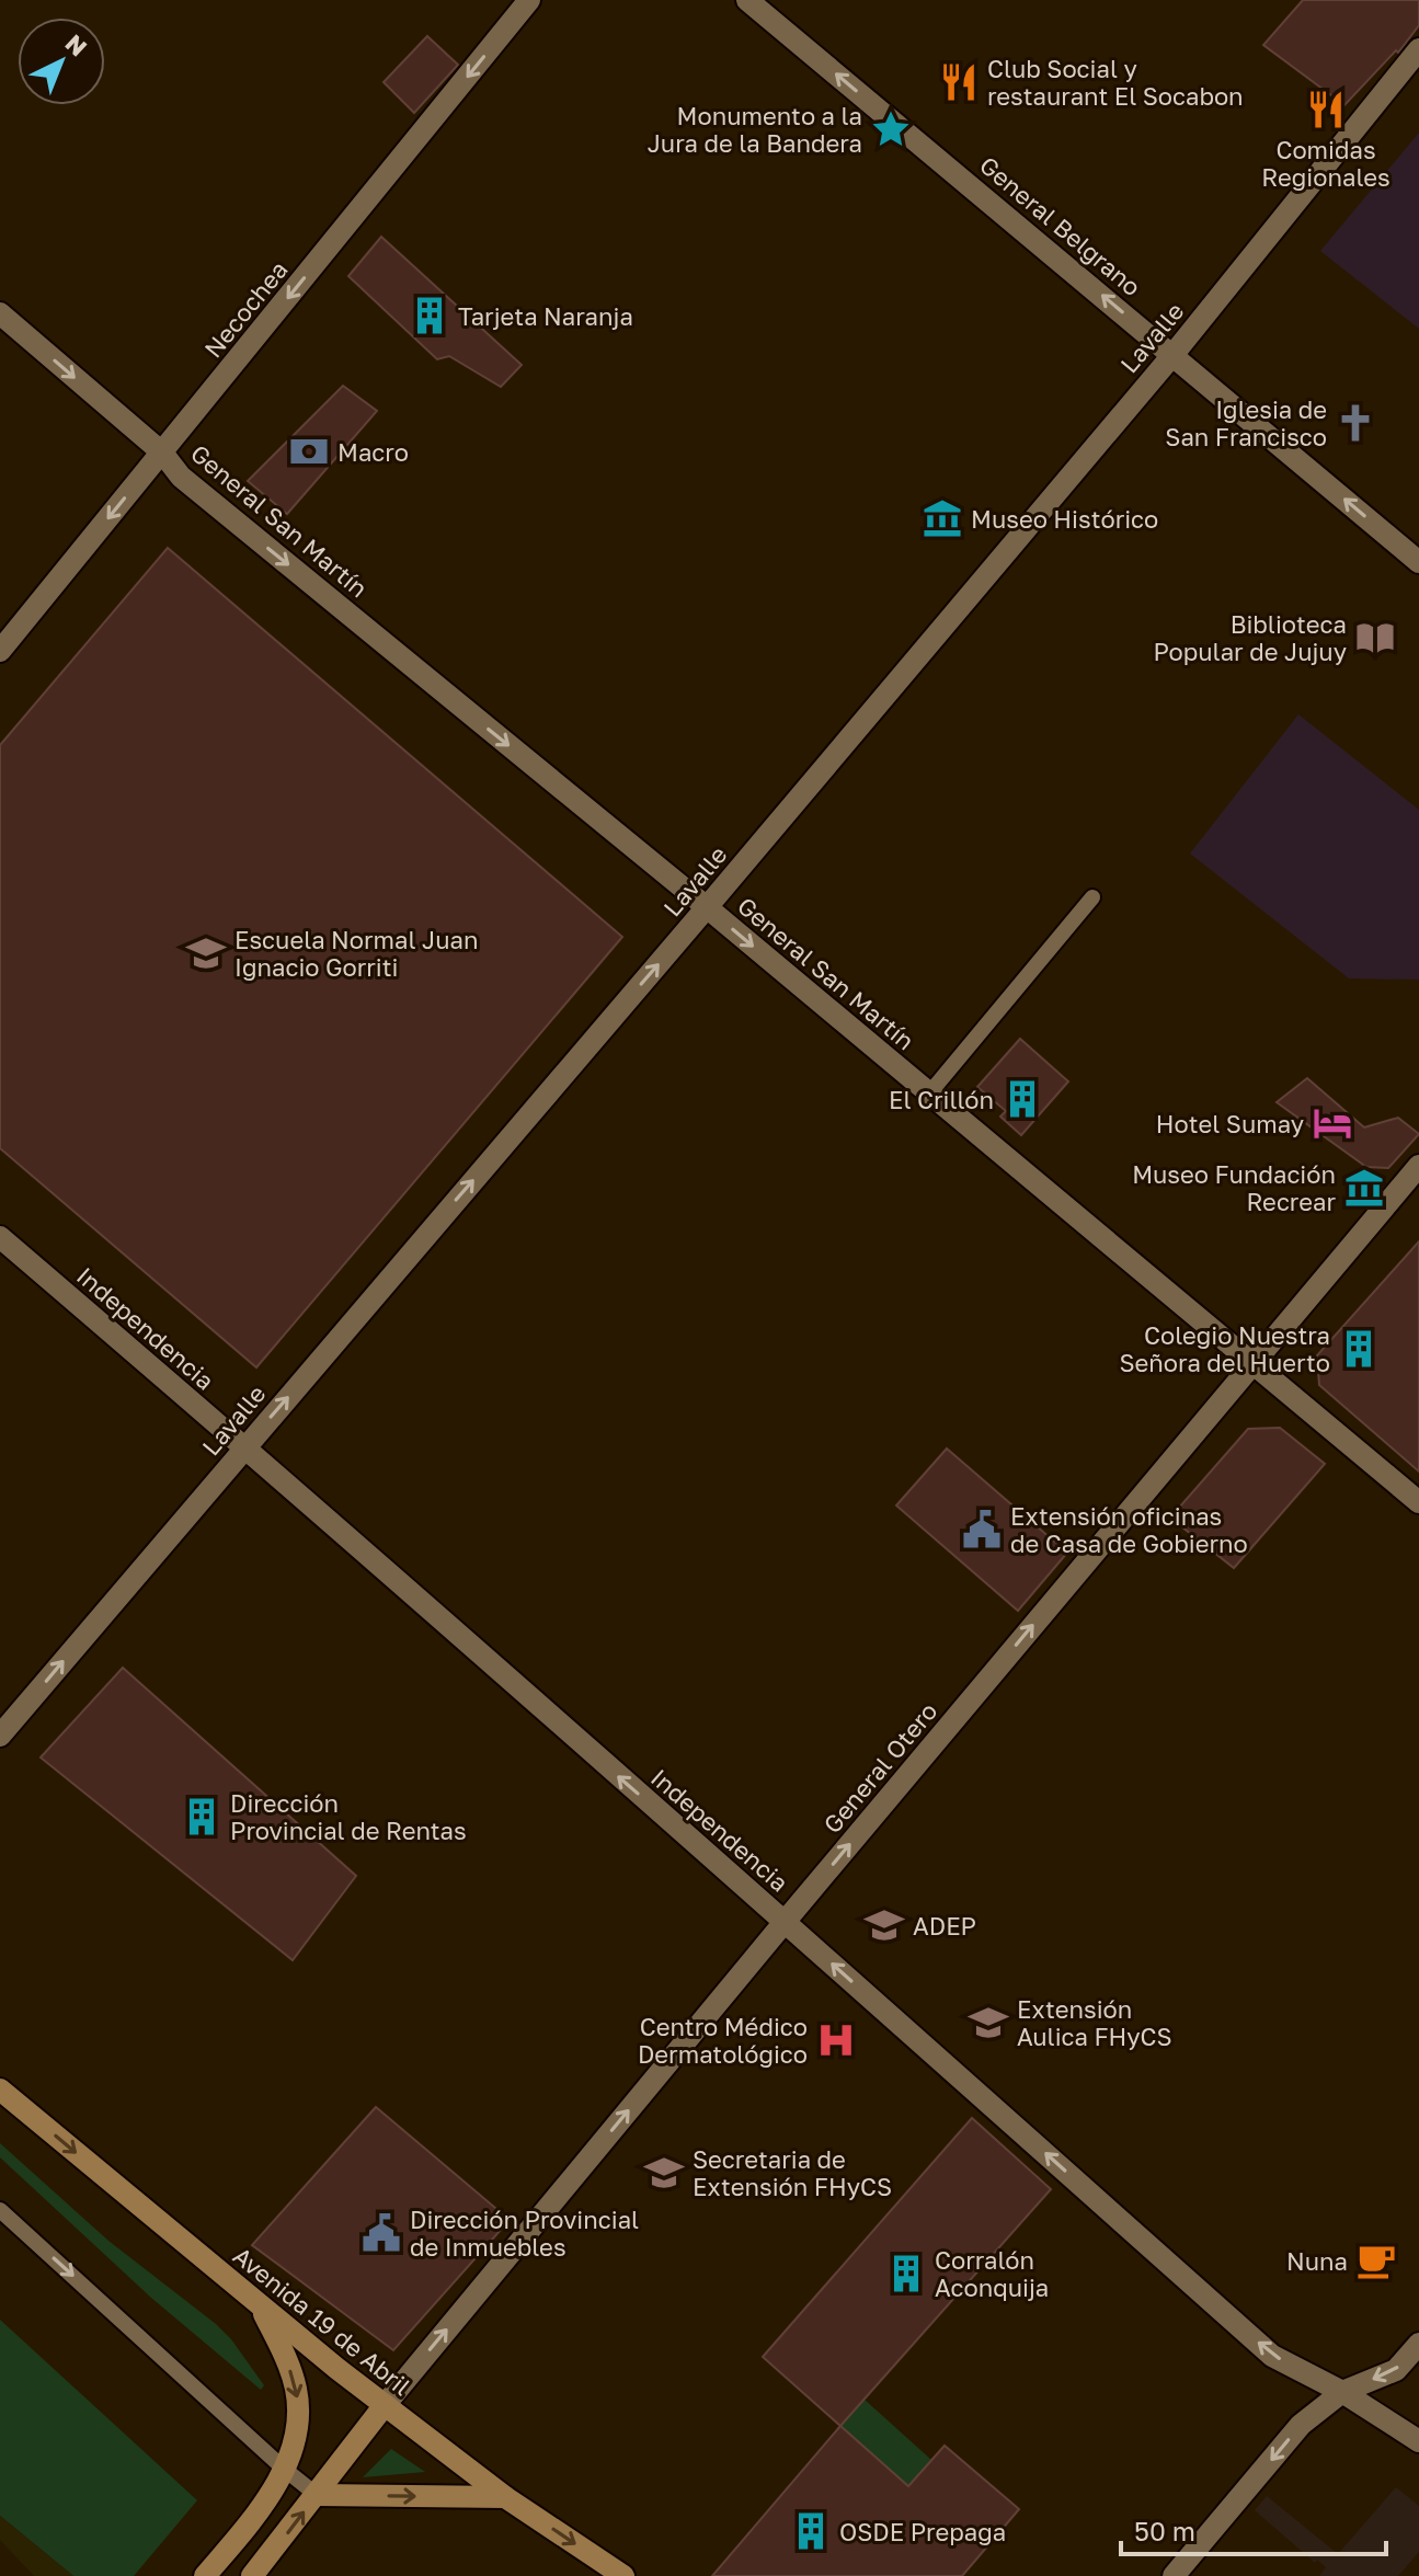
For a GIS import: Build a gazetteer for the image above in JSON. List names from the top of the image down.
{
  "streets": {
    "main road": ["Avenida 19 de Abril"],
    "street": [
      "General Belgrano",
      "Necochea",
      "Lavalle",
      "General San Martín",
      "Independencia",
      "General Otero"
    ]
  },
  "crossings": [
    ["General Belgrano", "Lavalle"],
    ["Necochea", "General San Martín"],
    ["Lavalle", "General San Martín"],
    ["Lavalle", "Independencia"],
    ["General San Martín", "General Otero"],
    ["Independencia", "General Otero"],
    ["General Otero", "Avenida 19 de Abril"]
  ],
  "one_way": [
    "General Belgrano",
    "Necochea",
    "Lavalle",
    "General San Martín",
    "Independencia",
    "General Otero",
    "Avenida 19 de Abril"
  ],
  "places": {
    "restaurant": ["Club Social y restaurant El Socabon", "Comidas Regionales"],
    "place": ["Monumento a la Jura de la Bandera"],
    "building": [
      "Tarjeta Naranja",
      "El Crillón",
      "Colegio Nuestra Señora del Huerto",
      "Dirección Provincial de Rentas",
      "Corralón Aconquija",
      "OSDE Prepaga"
    ],
    "church": ["Iglesia de San Francisco"],
    "bank": ["Macro"],
    "museum": ["Museo Histórico", "Museo Fundación Recrear"],
    "library": ["Biblioteca Popular de Jujuy"],
    "school or university": [
      "Escuela Normal Juan Ignacio Gorriti",
      "ADEP",
      "Extensión Aulica FHyCS",
      "Secretaria de Extensión FHyCS"
    ],
    "hotel": ["Hotel Sumay"],
    "public building": ["Extensión oficinas de Casa de Gobierno", "Dirección Provincial de Inmuebles"],
    "hospital": ["Centro Médico Dermatológico"],
    "cafe": ["Nuna"]
  },
  "scale_bar": "50 m",
  "north": "top right"
}
